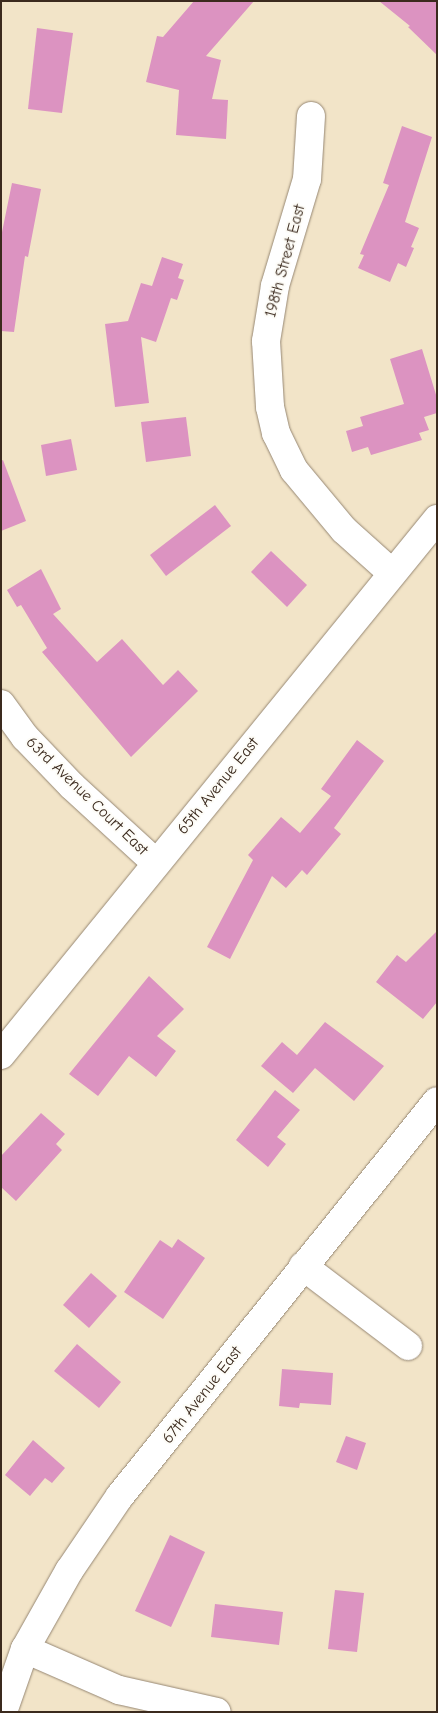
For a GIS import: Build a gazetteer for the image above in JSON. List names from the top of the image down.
{
  "streets": {
    "street": [
      "198th Street East",
      "65th Avenue East",
      "63rd Avenue Court East",
      "67th Avenue East"
    ]
  },
  "crossings": [
    ["198th Street East", "65th Avenue East"],
    ["65th Avenue East", "63rd Avenue Court East"]
  ]
}
